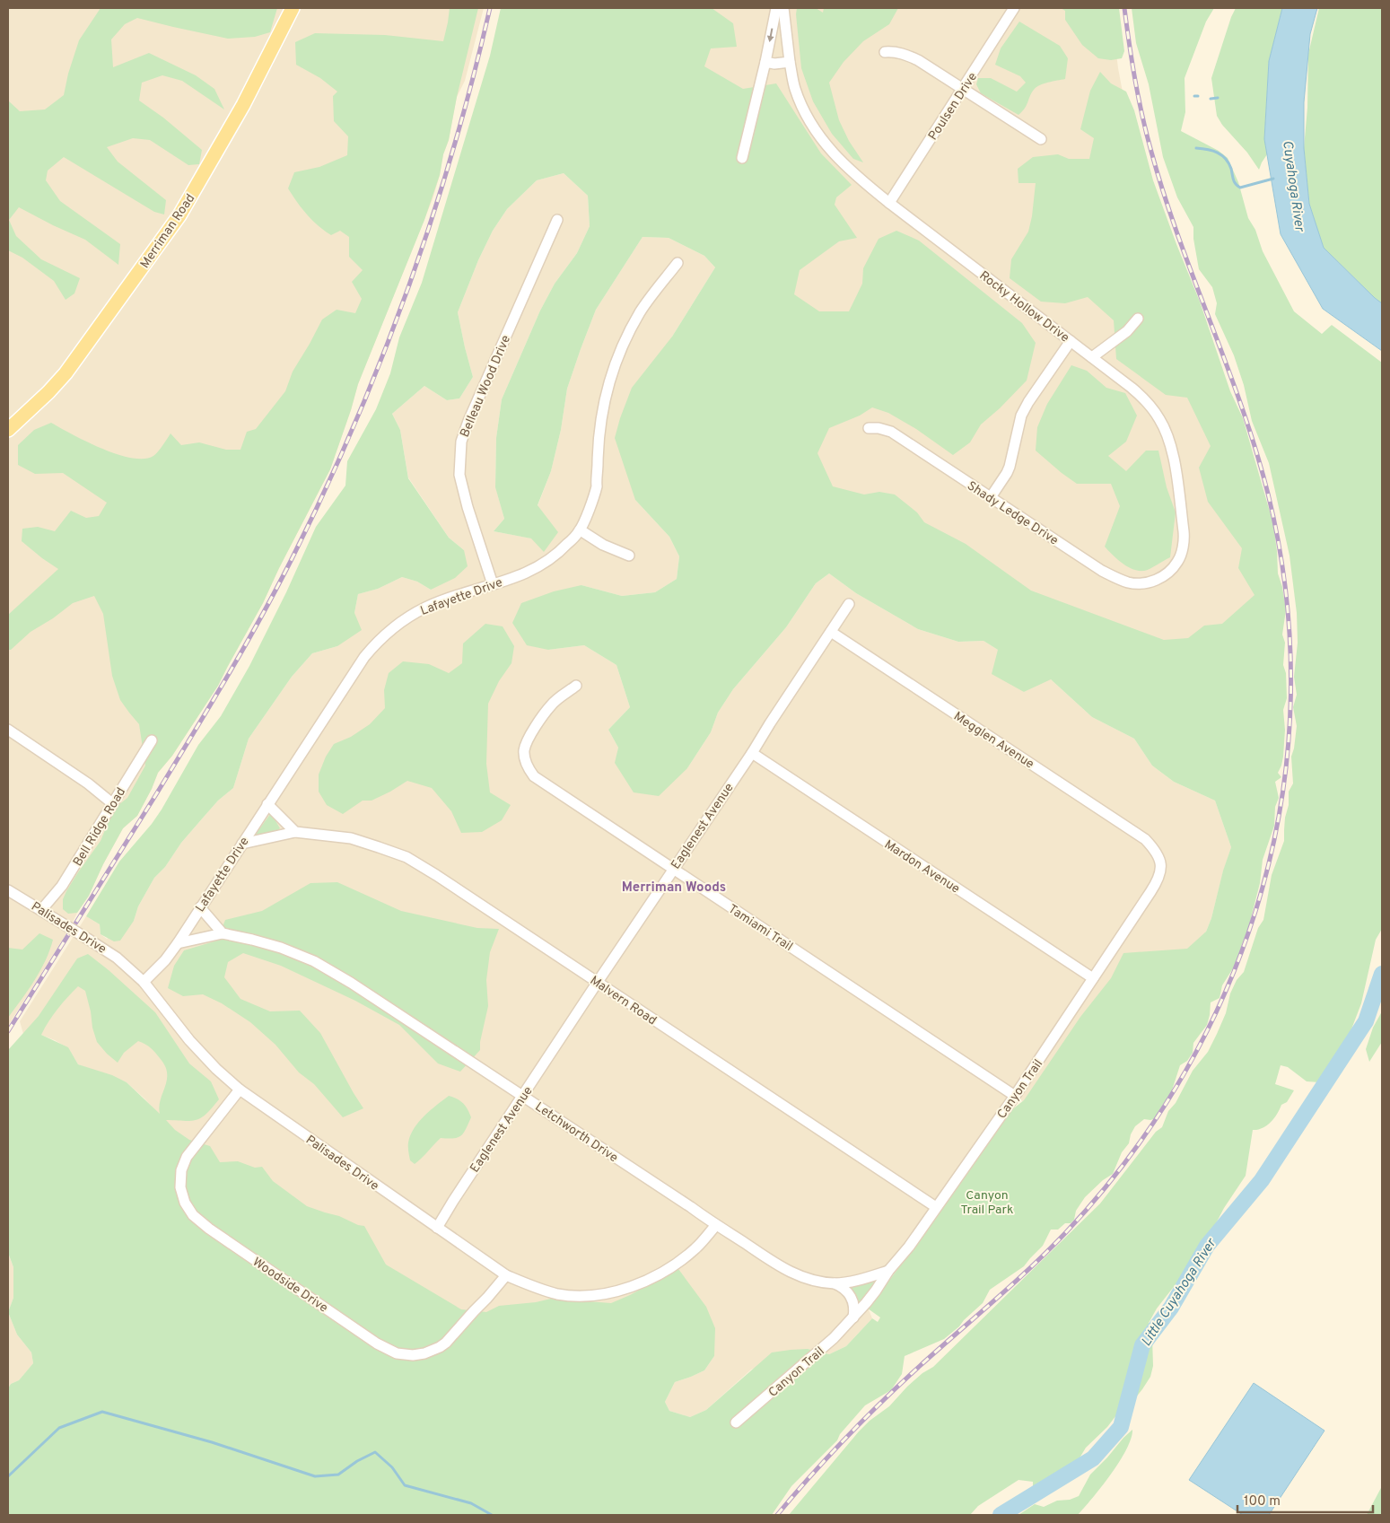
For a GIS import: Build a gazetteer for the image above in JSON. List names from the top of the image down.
{
  "streets": {
    "main road": ["Merriman Road"],
    "street": [
      "Poulsen Drive",
      "Rocky Hollow Drive",
      "Belleau Wood Drive",
      "Shady Ledge Drive",
      "Lafayette Drive",
      "Megglen Avenue",
      "Eaglenest Avenue",
      "Bell Ridge Road",
      "Mardon Avenue",
      "Palisades Drive",
      "Tamiami Trail",
      "Malvern Road",
      "Canyon Trail",
      "Letchworth Drive",
      "Woodside Drive"
    ]
  },
  "crossings": [
    ["Poulsen Drive", "Rocky Hollow Drive"],
    ["Rocky Hollow Drive", "Shady Ledge Drive"],
    ["Belleau Wood Drive", "Lafayette Drive"],
    ["Lafayette Drive", "Palisades Drive"],
    ["Lafayette Drive", "Malvern Road"],
    ["Lafayette Drive", "Letchworth Drive"],
    ["Megglen Avenue", "Eaglenest Avenue"],
    ["Megglen Avenue", "Canyon Trail"],
    ["Eaglenest Avenue", "Mardon Avenue"],
    ["Eaglenest Avenue", "Palisades Drive"],
    ["Eaglenest Avenue", "Tamiami Trail"],
    ["Eaglenest Avenue", "Malvern Road"],
    ["Eaglenest Avenue", "Letchworth Drive"],
    ["Bell Ridge Road", "Palisades Drive"],
    ["Mardon Avenue", "Canyon Trail"],
    ["Palisades Drive", "Letchworth Drive"],
    ["Palisades Drive", "Woodside Drive"],
    ["Tamiami Trail", "Canyon Trail"],
    ["Malvern Road", "Canyon Trail"],
    ["Canyon Trail", "Letchworth Drive"]
  ],
  "districts": ["Merriman Woods"],
  "water": ["Cuyahoga River", "Little Cuyahoga River"],
  "parks": ["Canyon Trail Park"],
  "scale_bar": "100 m"
}
